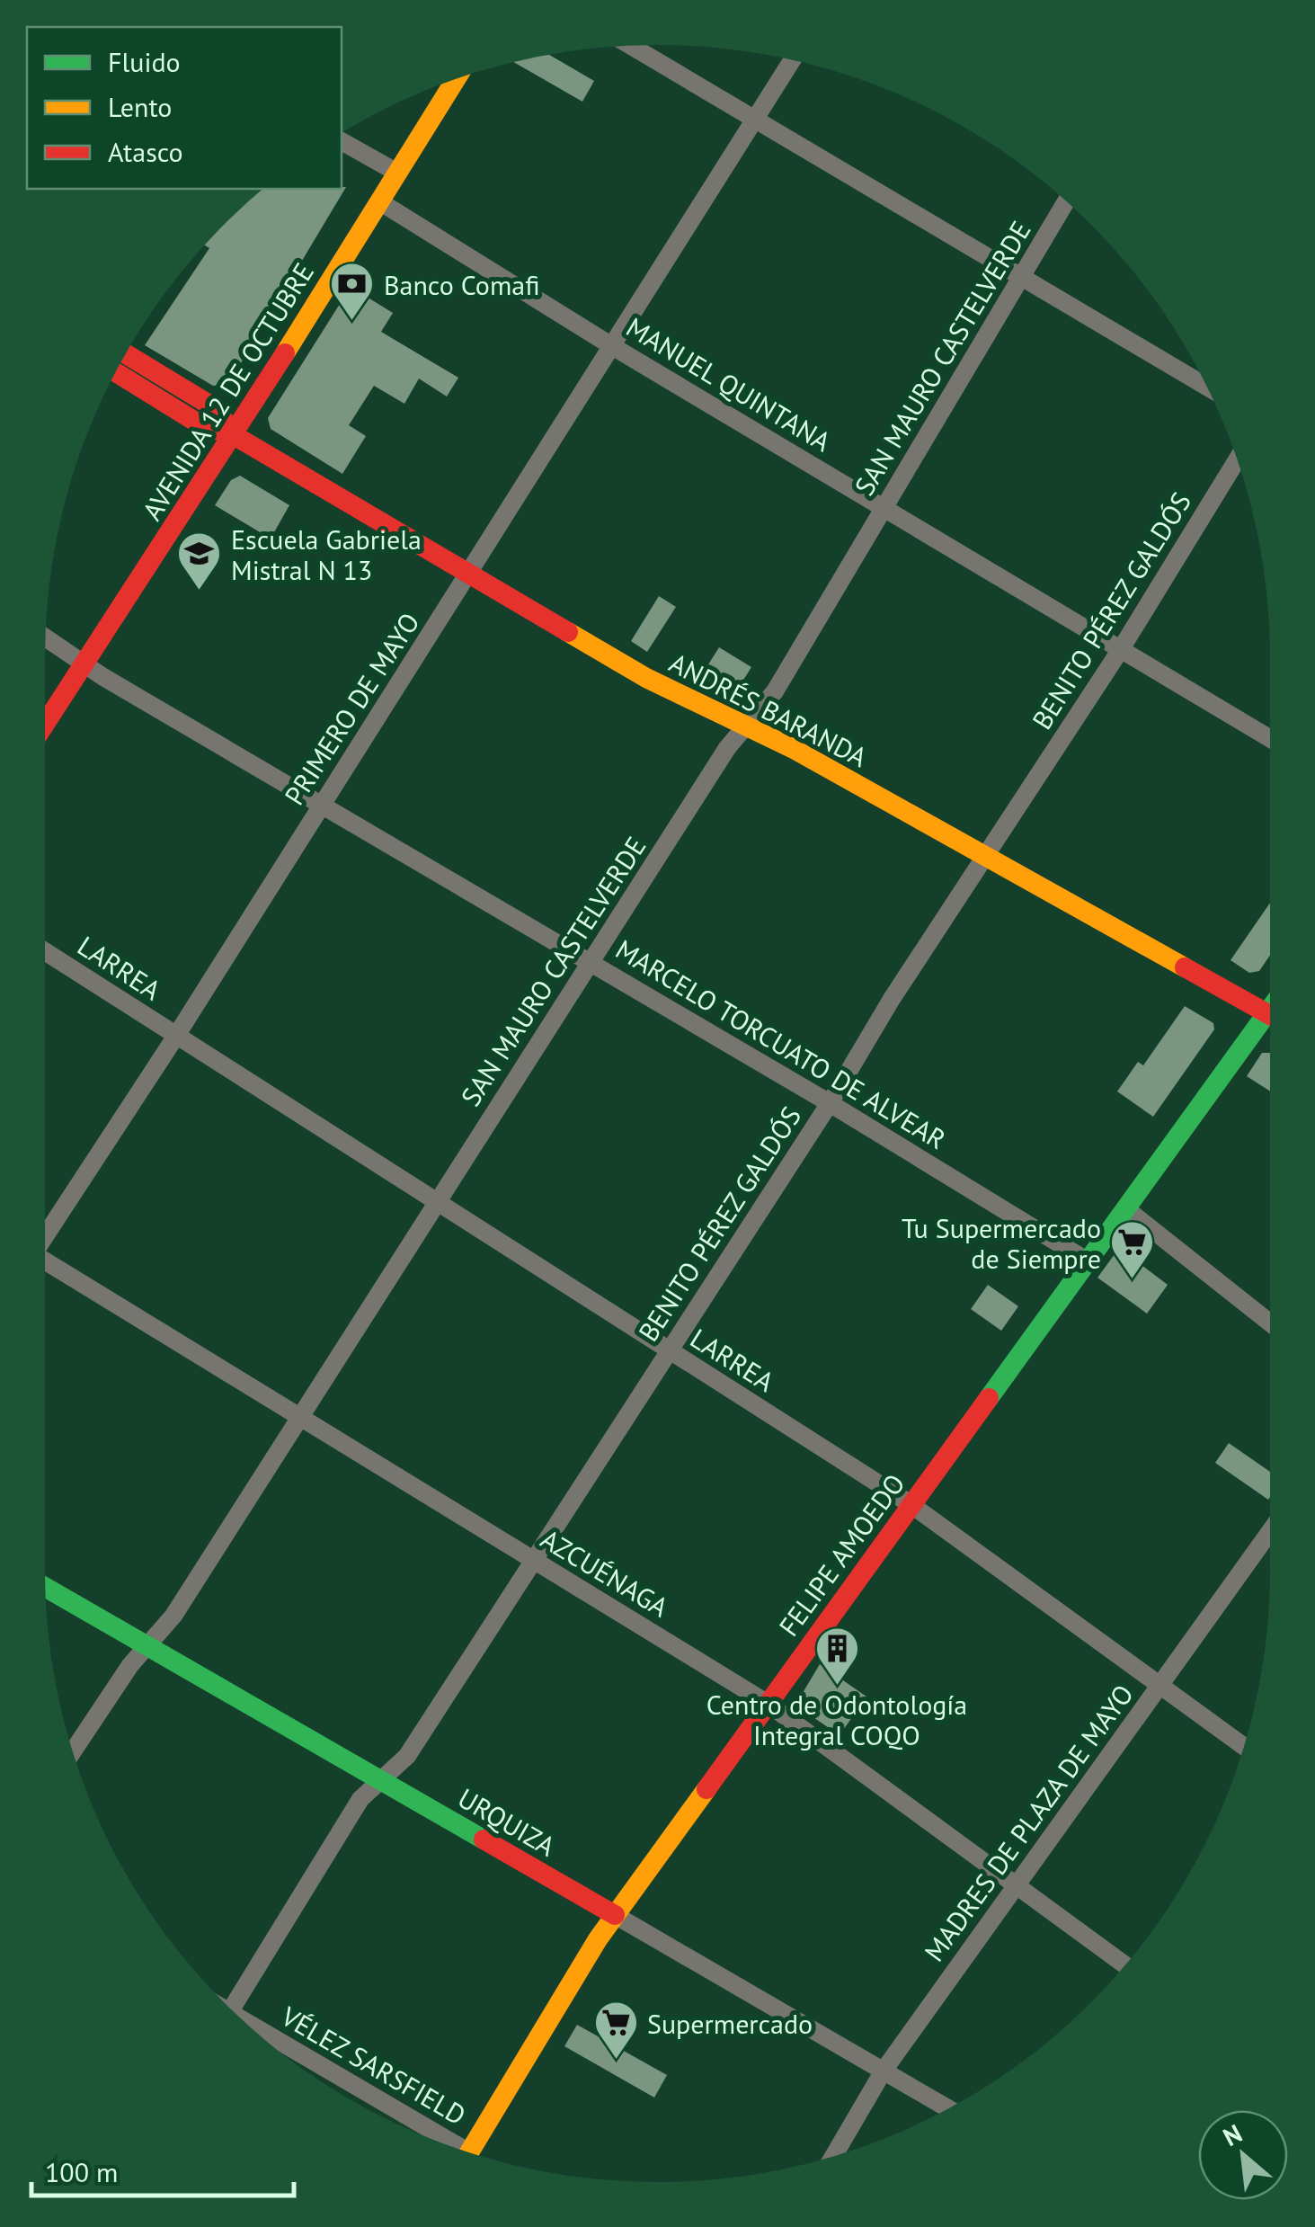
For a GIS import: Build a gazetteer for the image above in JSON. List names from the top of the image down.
{
  "streets": {
    "main road": [
      "AVENIDA 12 DE OCTUBRE",
      "ANDRÉS BARANDA",
      "FELIPE AMOEDO",
      "URQUIZA"
    ],
    "street": [
      "SAN MAURO CASTELVERDE",
      "MANUEL QUINTANA",
      "BENITO PÉREZ GALDÓS",
      "PRIMERO DE MAYO",
      "LARREA",
      "MARCELO TORCUATO DE ALVEAR",
      "AZCUÉNAGA",
      "MADRES DE PLAZA DE MAYO",
      "VÉLEZ SARSFIELD"
    ]
  },
  "crossings": [
    ["SAN MAURO CASTELVERDE", "MANUEL QUINTANA"],
    ["SAN MAURO CASTELVERDE", "ANDRÉS BARANDA"],
    ["SAN MAURO CASTELVERDE", "LARREA"],
    ["SAN MAURO CASTELVERDE", "MARCELO TORCUATO DE ALVEAR"],
    ["SAN MAURO CASTELVERDE", "AZCUÉNAGA"],
    ["SAN MAURO CASTELVERDE", "URQUIZA"],
    ["MANUEL QUINTANA", "AVENIDA 12 DE OCTUBRE"],
    ["MANUEL QUINTANA", "BENITO PÉREZ GALDÓS"],
    ["MANUEL QUINTANA", "PRIMERO DE MAYO"],
    ["AVENIDA 12 DE OCTUBRE", "ANDRÉS BARANDA"],
    ["AVENIDA 12 DE OCTUBRE", "MARCELO TORCUATO DE ALVEAR"],
    ["BENITO PÉREZ GALDÓS", "ANDRÉS BARANDA"],
    ["BENITO PÉREZ GALDÓS", "LARREA"],
    ["BENITO PÉREZ GALDÓS", "MARCELO TORCUATO DE ALVEAR"],
    ["BENITO PÉREZ GALDÓS", "AZCUÉNAGA"],
    ["BENITO PÉREZ GALDÓS", "URQUIZA"],
    ["PRIMERO DE MAYO", "ANDRÉS BARANDA"],
    ["PRIMERO DE MAYO", "LARREA"],
    ["PRIMERO DE MAYO", "MARCELO TORCUATO DE ALVEAR"],
    ["LARREA", "FELIPE AMOEDO"],
    ["LARREA", "MADRES DE PLAZA DE MAYO"],
    ["MARCELO TORCUATO DE ALVEAR", "FELIPE AMOEDO"],
    ["FELIPE AMOEDO", "AZCUÉNAGA"],
    ["FELIPE AMOEDO", "URQUIZA"],
    ["AZCUÉNAGA", "MADRES DE PLAZA DE MAYO"],
    ["URQUIZA", "MADRES DE PLAZA DE MAYO"]
  ],
  "places": {
    "bank": ["Banco Comafi"],
    "school or university": ["Escuela Gabriela Mistral N 13"],
    "supermarket": ["Tu Supermercado de Siempre", "Supermercado"],
    "building": ["Centro de Odontología Integral COQO"]
  },
  "legend": ["Fluido", "Lento", "Atasco"],
  "scale_bar": "100 m",
  "north": "top left"
}
